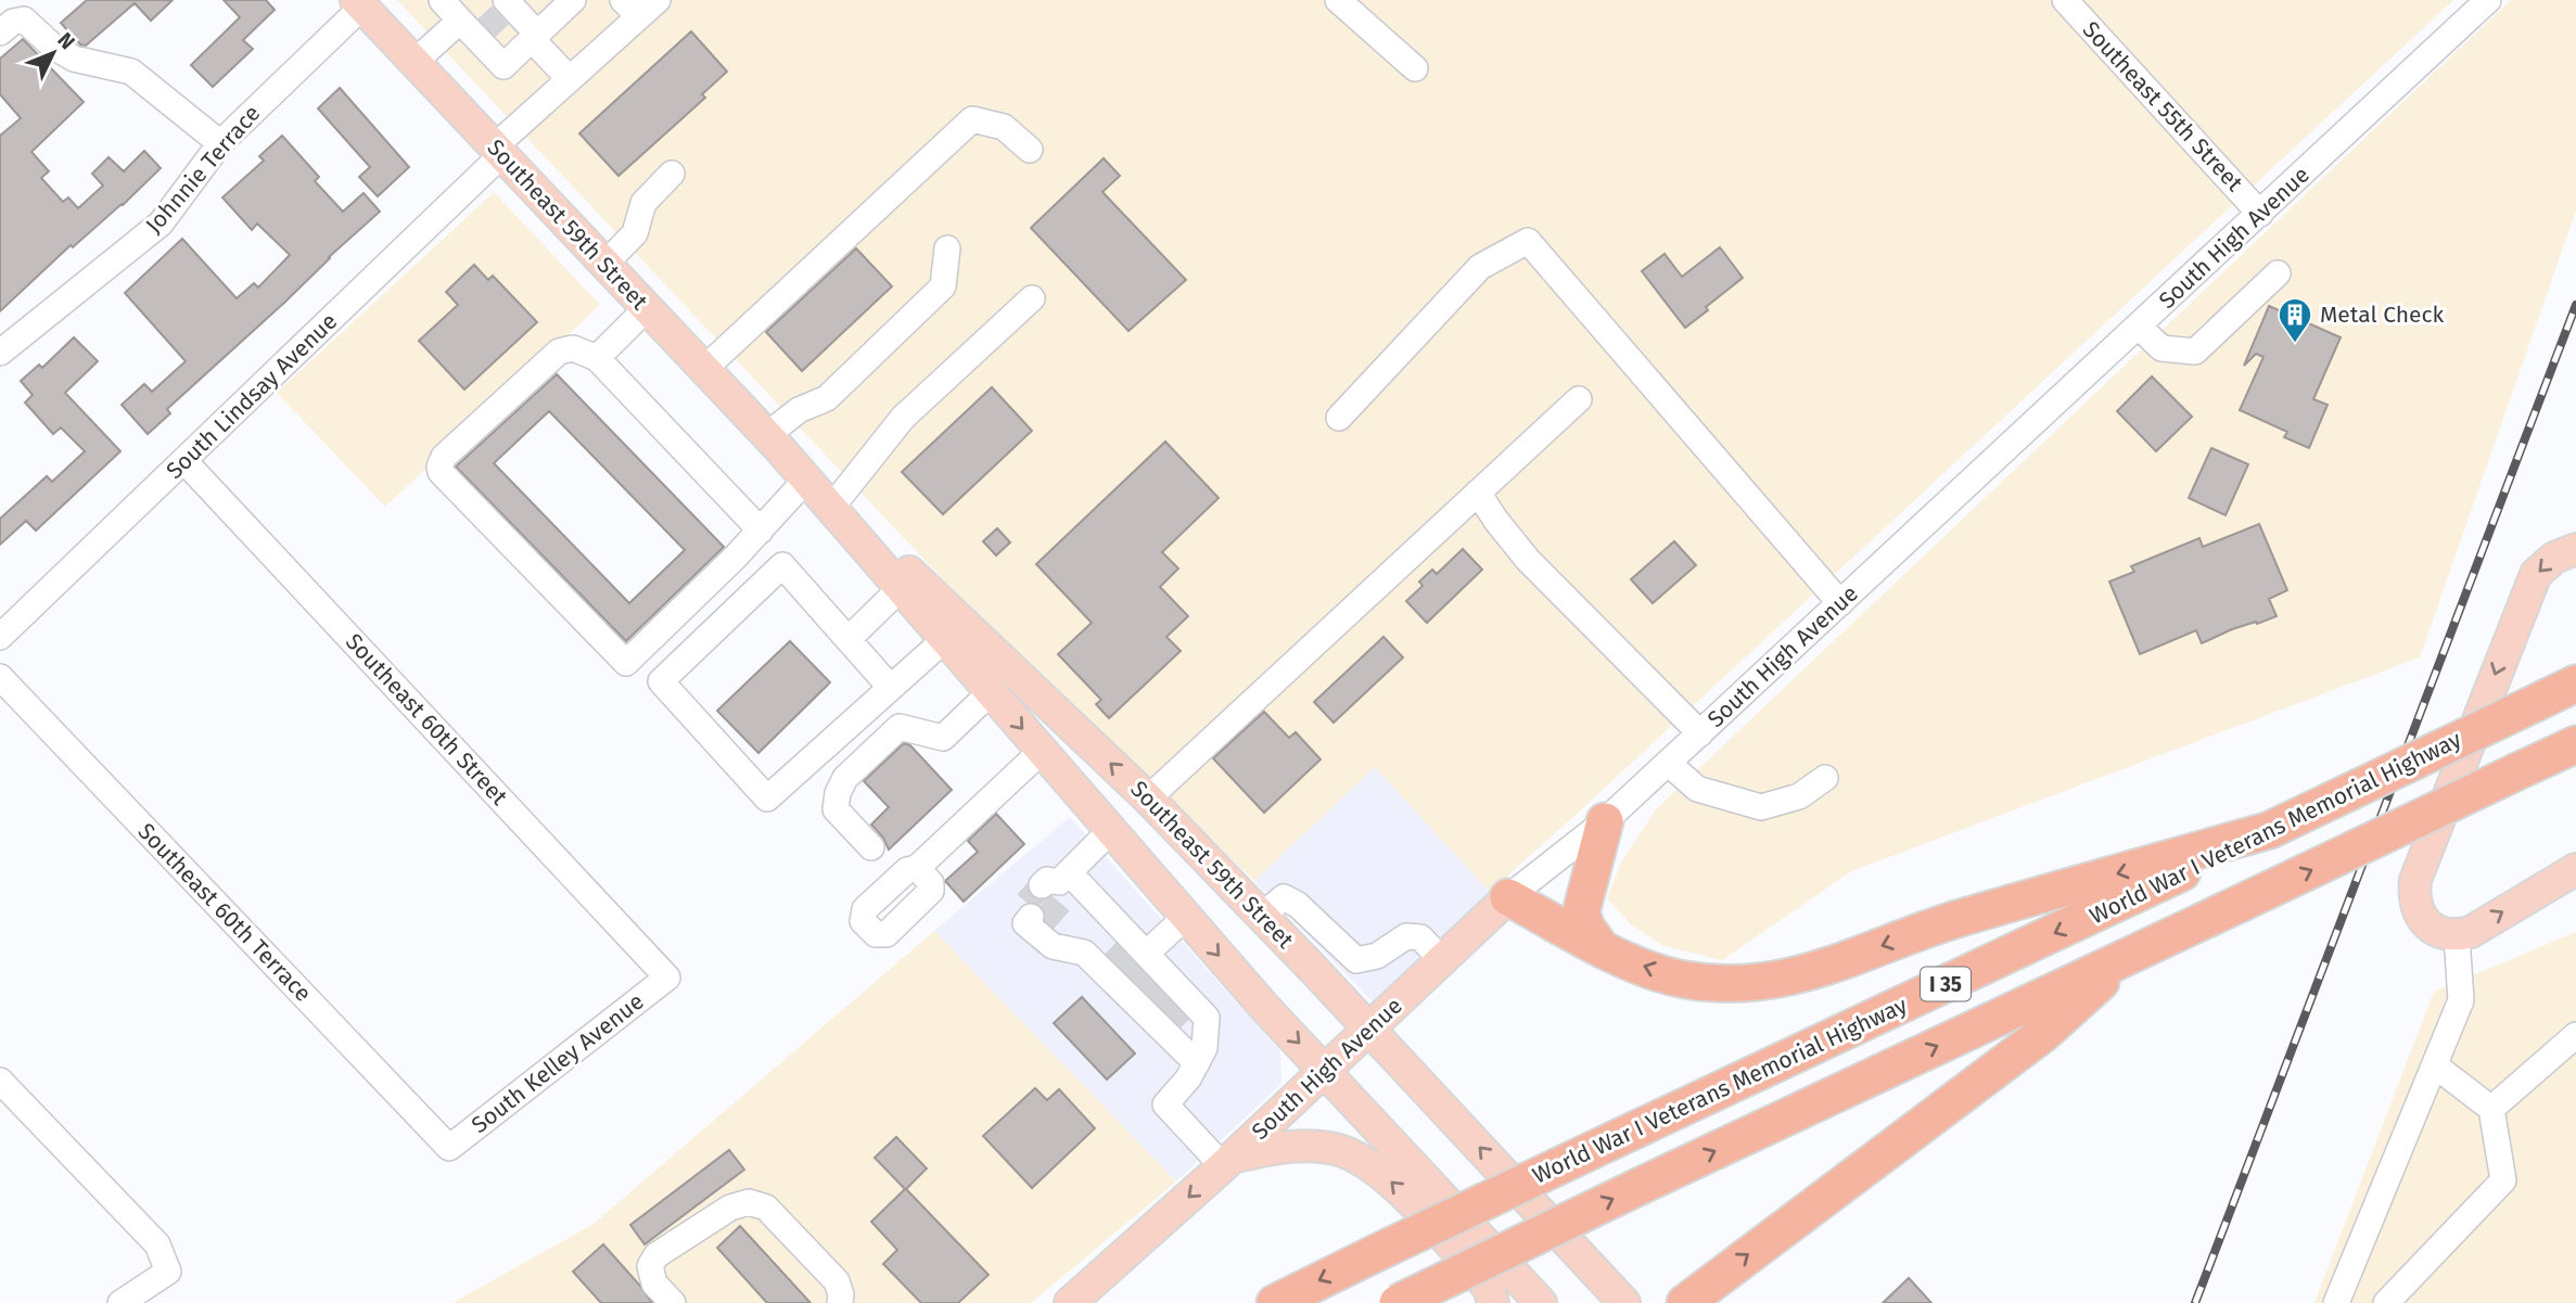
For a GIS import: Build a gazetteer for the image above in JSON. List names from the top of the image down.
{
  "streets": {
    "highway": ["World War I Veterans Memorial Highway", "I 35"],
    "main road": ["Southeast 59th Street", "South High Avenue"],
    "street": [
      "Southeast 55th Street",
      "Johnnie Terrace",
      "South Lindsay Avenue",
      "Southeast 60th Street",
      "Southeast 60th Terrace",
      "South Kelley Avenue"
    ]
  },
  "crossings": [
    ["Southeast 55th Street", "South High Avenue"],
    ["Johnnie Terrace", "Southeast 59th Street"],
    ["Southeast 59th Street", "South High Avenue"],
    ["Southeast 59th Street", "South Lindsay Avenue"],
    ["South Lindsay Avenue", "Southeast 60th Street"],
    ["Southeast 60th Street", "South Kelley Avenue"],
    ["Southeast 60th Terrace", "South Kelley Avenue"]
  ],
  "places": {
    "building": ["Metal Check"]
  },
  "north": "top right"
}
